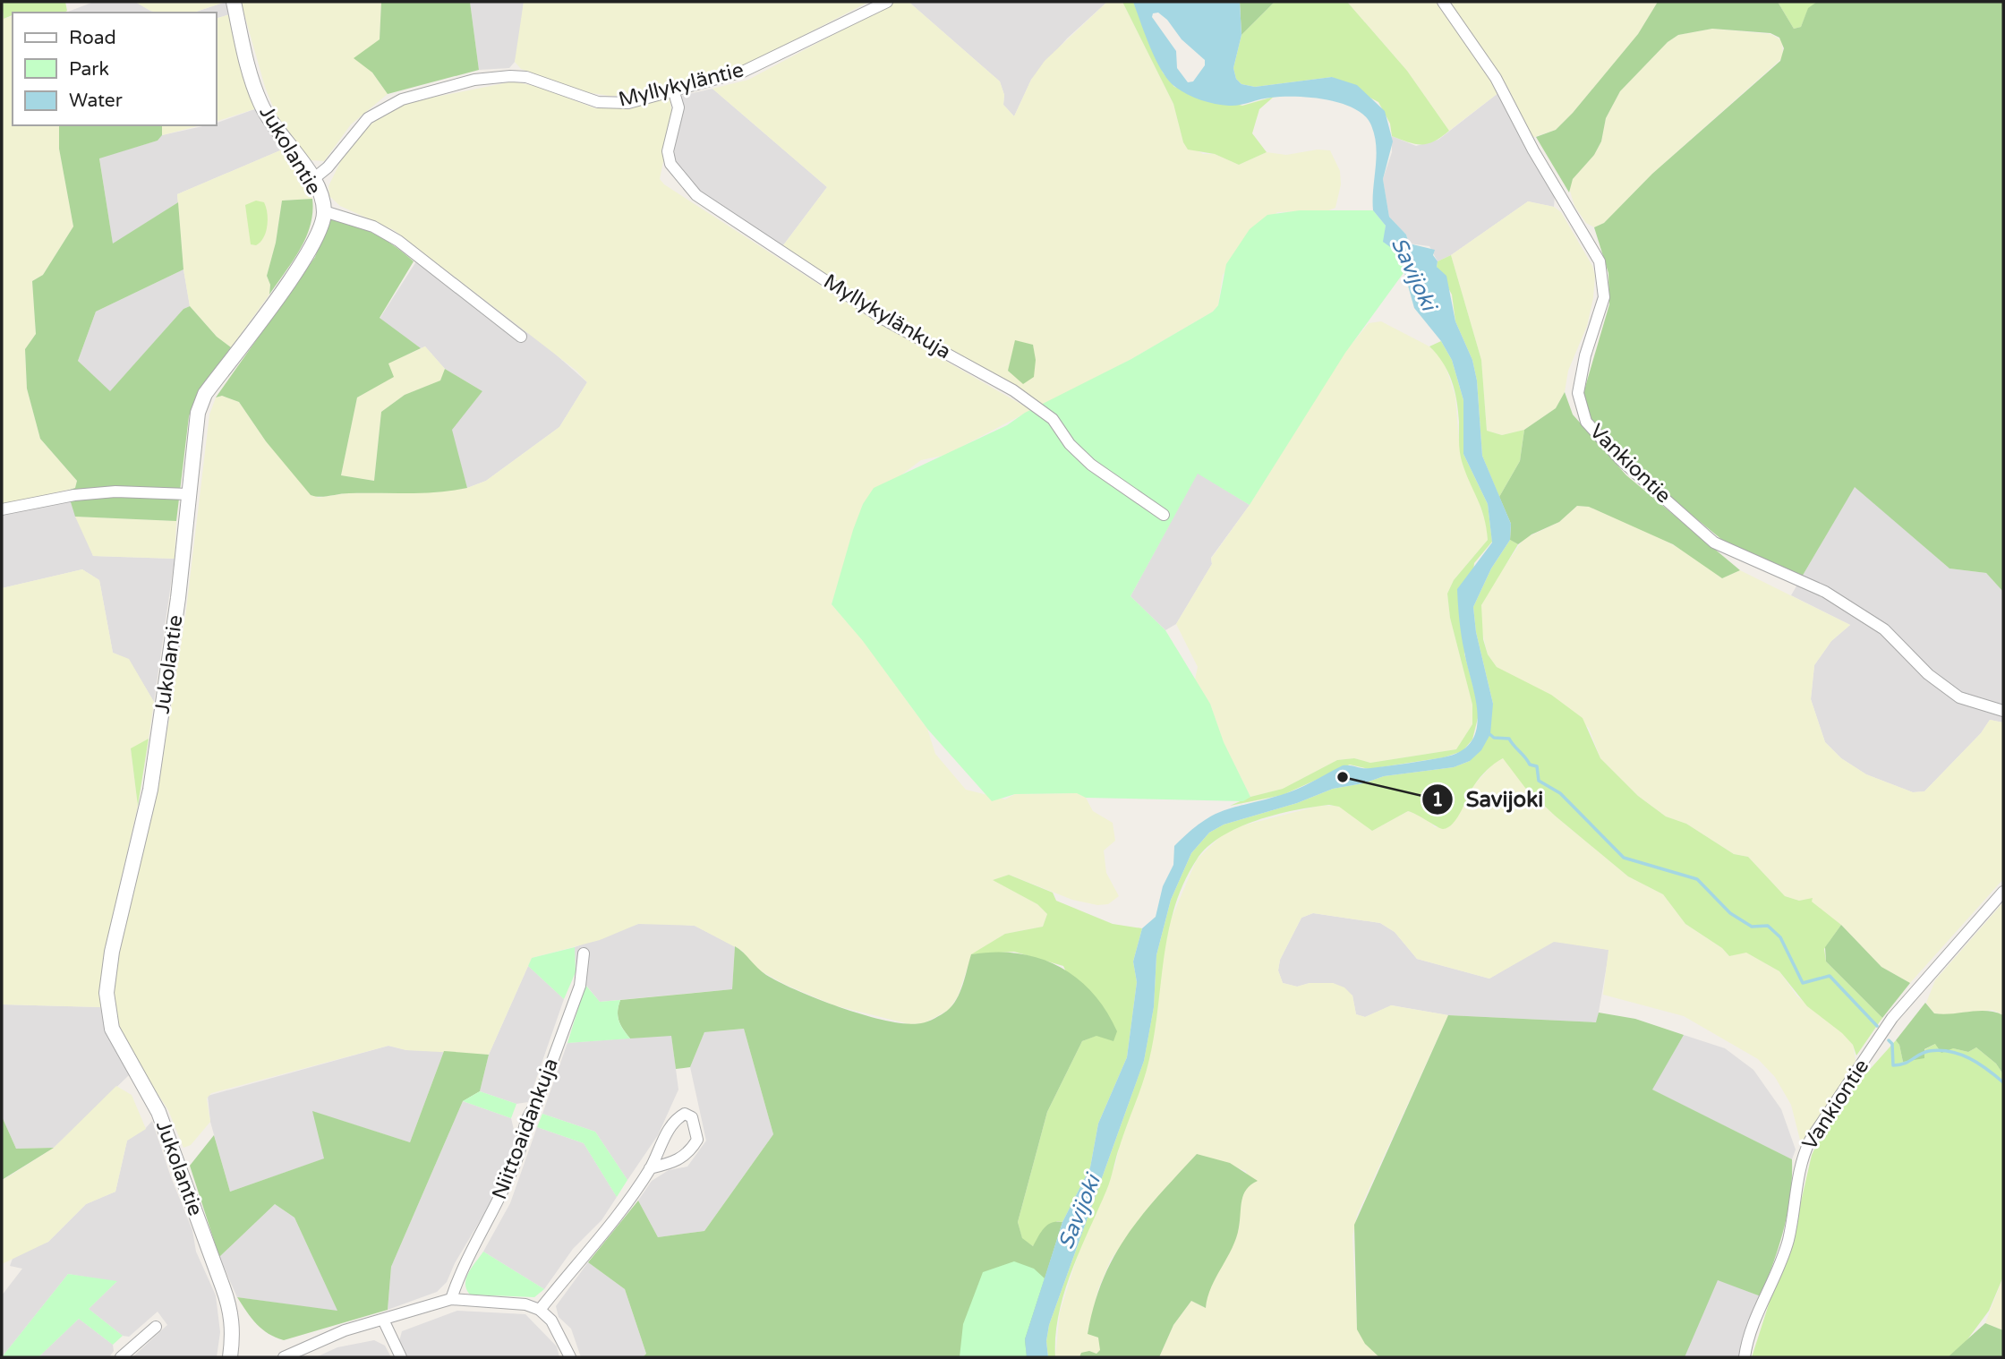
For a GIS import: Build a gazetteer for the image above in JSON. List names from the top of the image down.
{
  "streets": {
    "street": [
      "Myllykyläntie",
      "Jukolantie",
      "Myllykylänkuja",
      "Vankiontie",
      "Niittoaidankuja"
    ]
  },
  "crossings": [
    ["Myllykyläntie", "Jukolantie"],
    ["Myllykyläntie", "Myllykylänkuja"]
  ],
  "water": ["Savijoki"],
  "places": ["Savijoki"],
  "legend": ["Road", "Park", "Water"]
}
